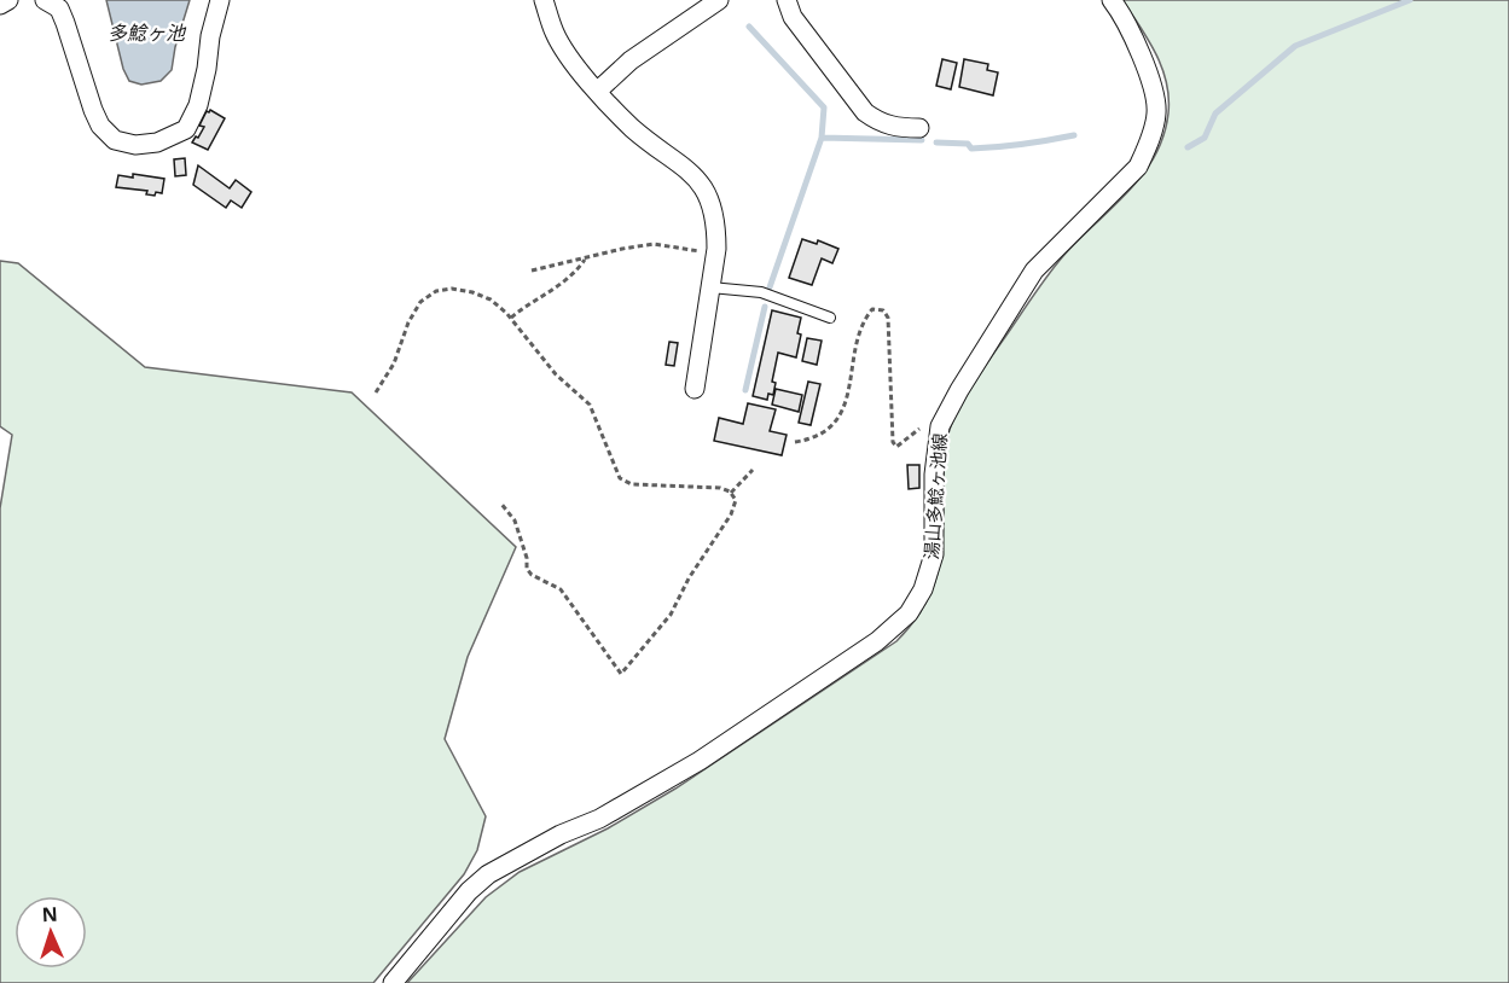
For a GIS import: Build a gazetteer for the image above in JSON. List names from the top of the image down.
{
  "streets": {
    "street": ["湯山多鯰ヶ池線"]
  },
  "water": ["多鯰ヶ池"],
  "north": "top"
}
